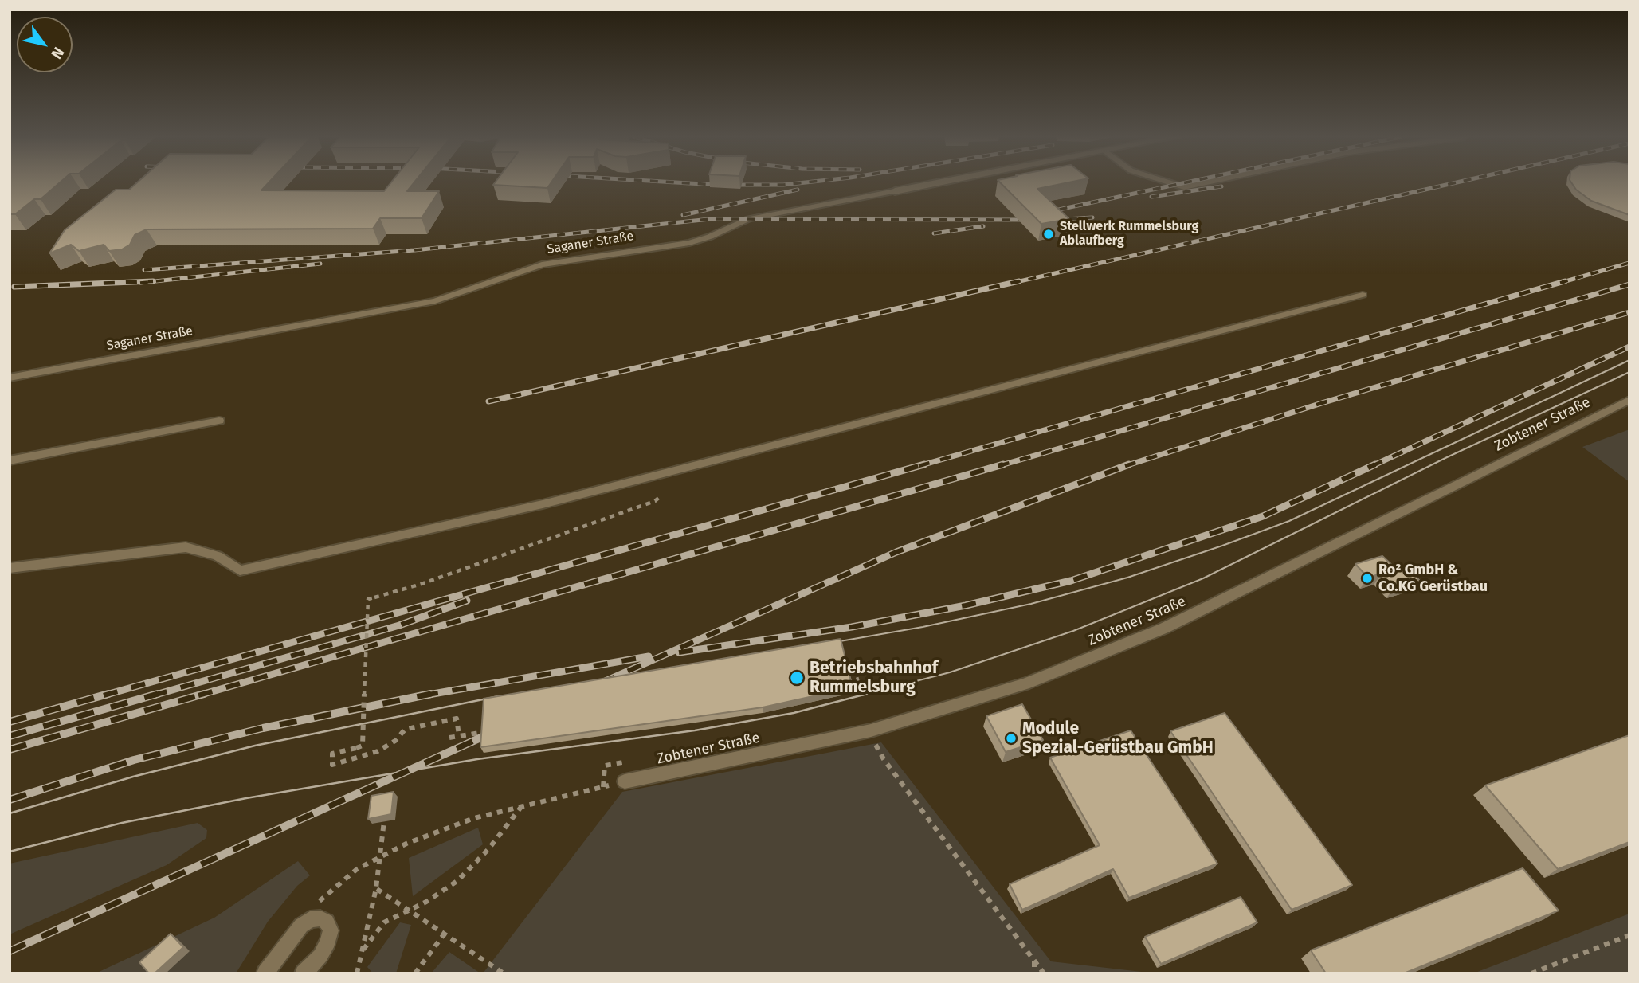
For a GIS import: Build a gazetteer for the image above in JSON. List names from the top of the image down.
{
  "streets": {
    "street": ["Saganer Straße"],
    "lane": ["Zobtener Straße"]
  },
  "places": [
    "Stellwerk Rummelsburg Ablaufberg",
    "Ro² GmbH & Co.KG Gerüstbau",
    "Betriebsbahnhof Rummelsburg",
    "Module Spezial-Gerüstbau GmbH"
  ],
  "north": "bottom right"
}
